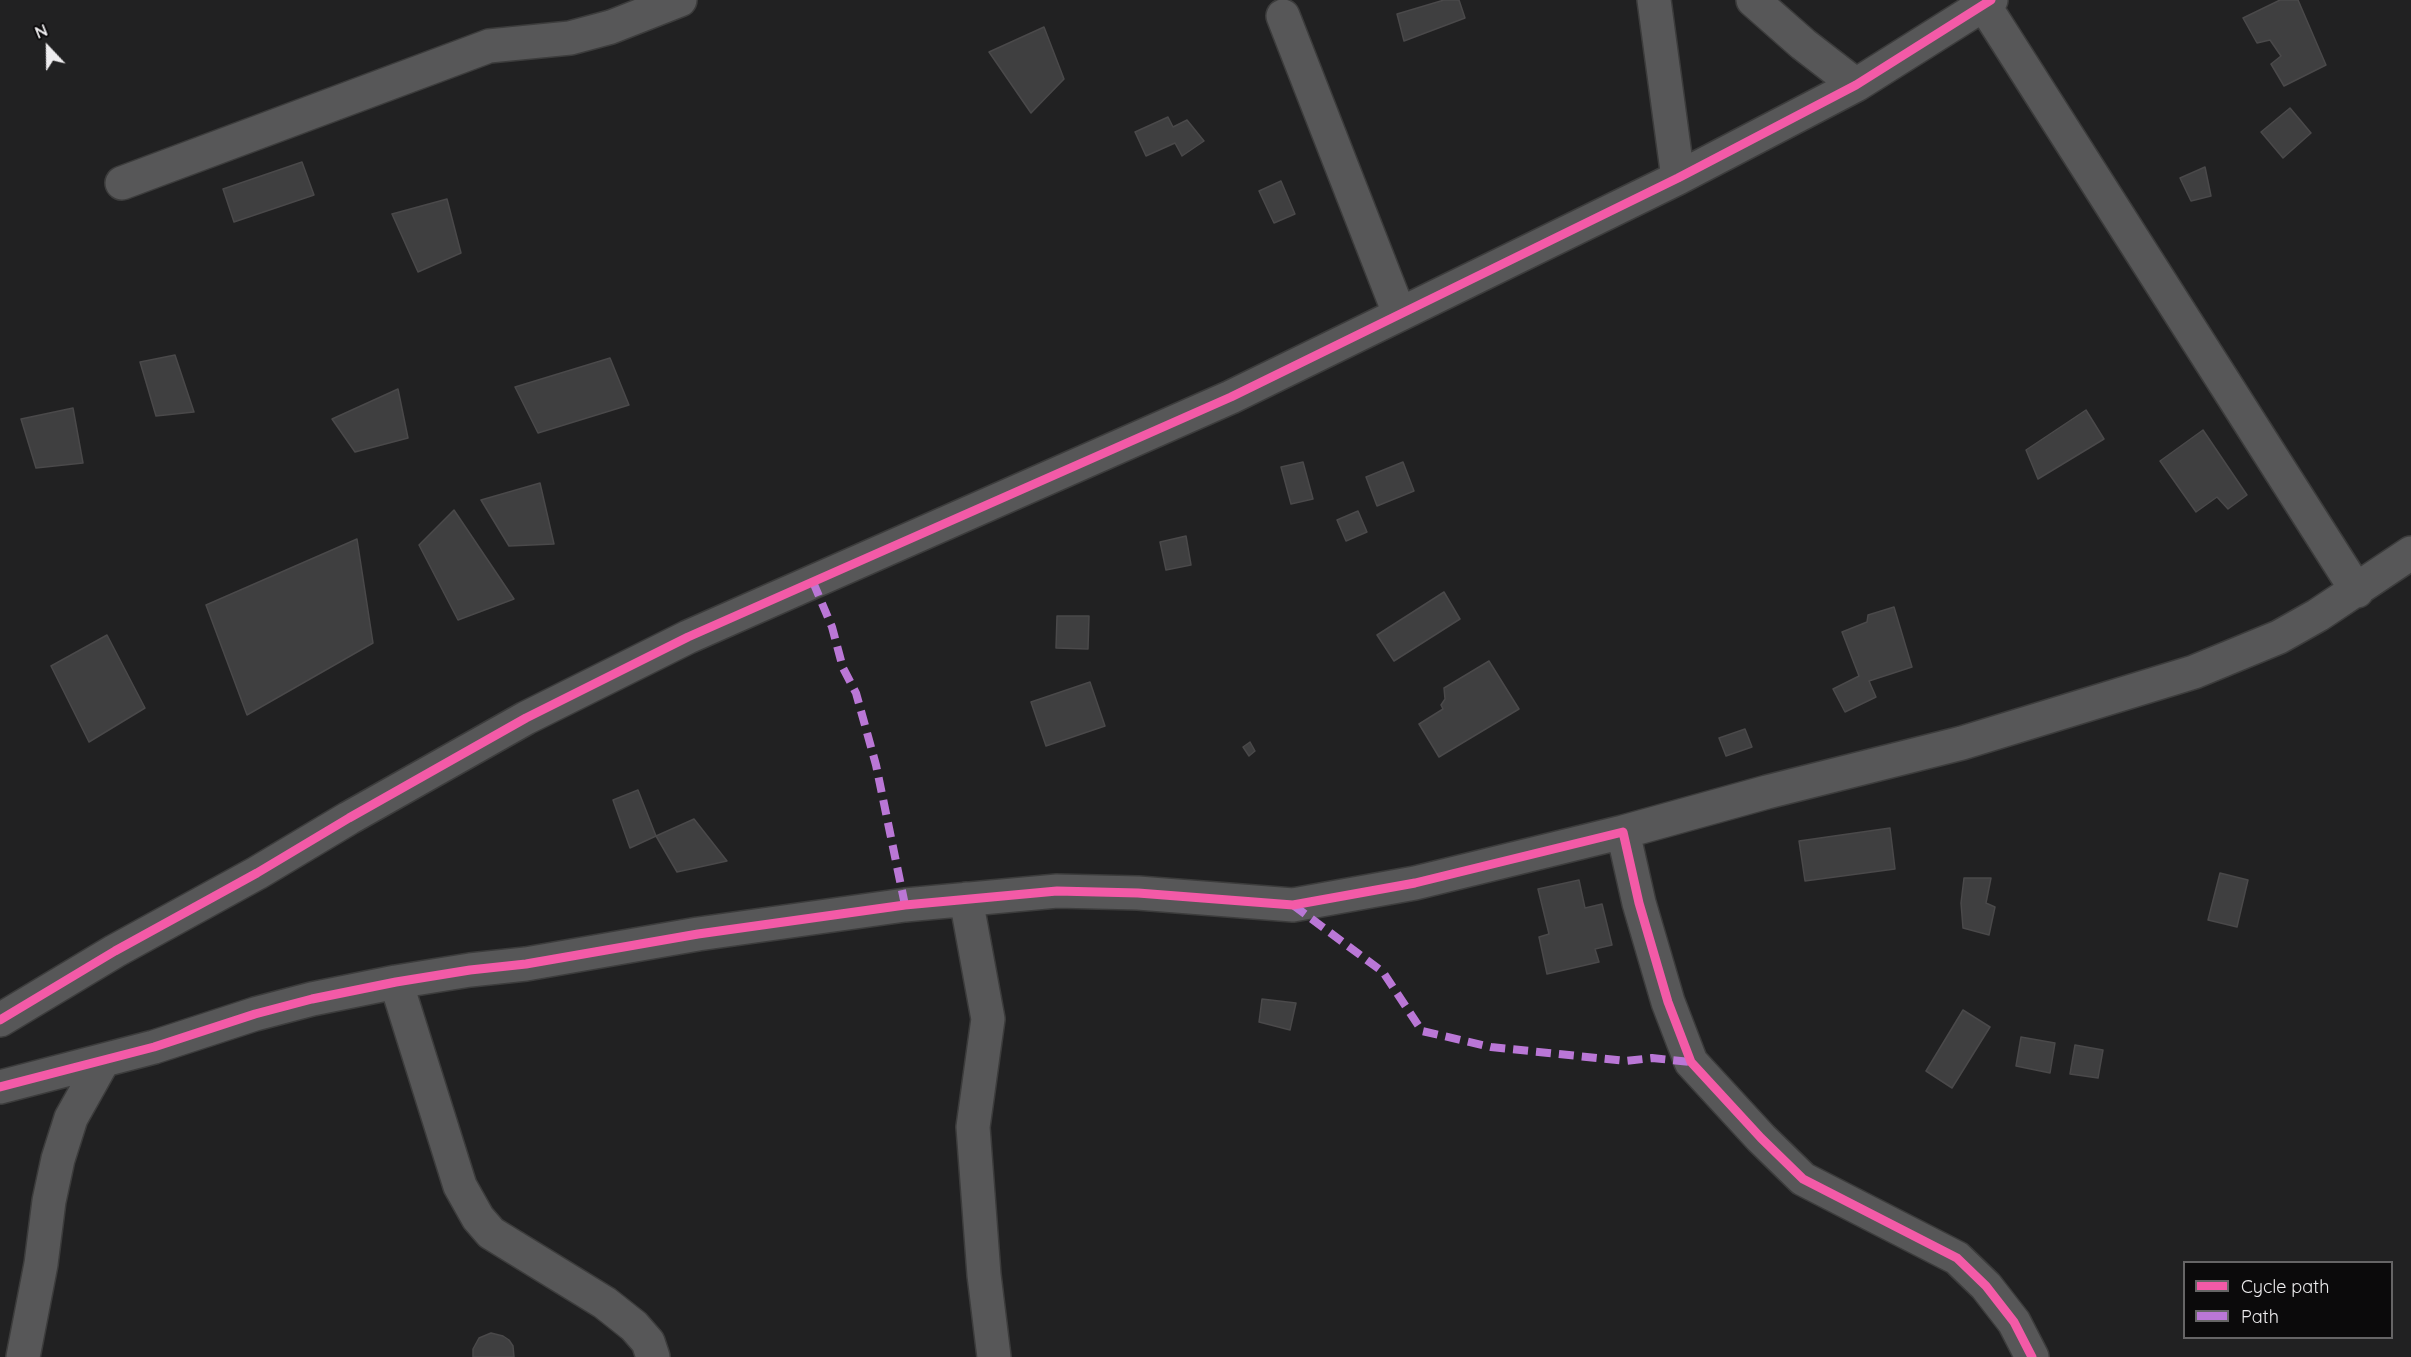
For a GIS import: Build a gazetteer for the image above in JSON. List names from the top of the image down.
{
  "legend": ["Cycle path", "Path"],
  "north": "top"
}
